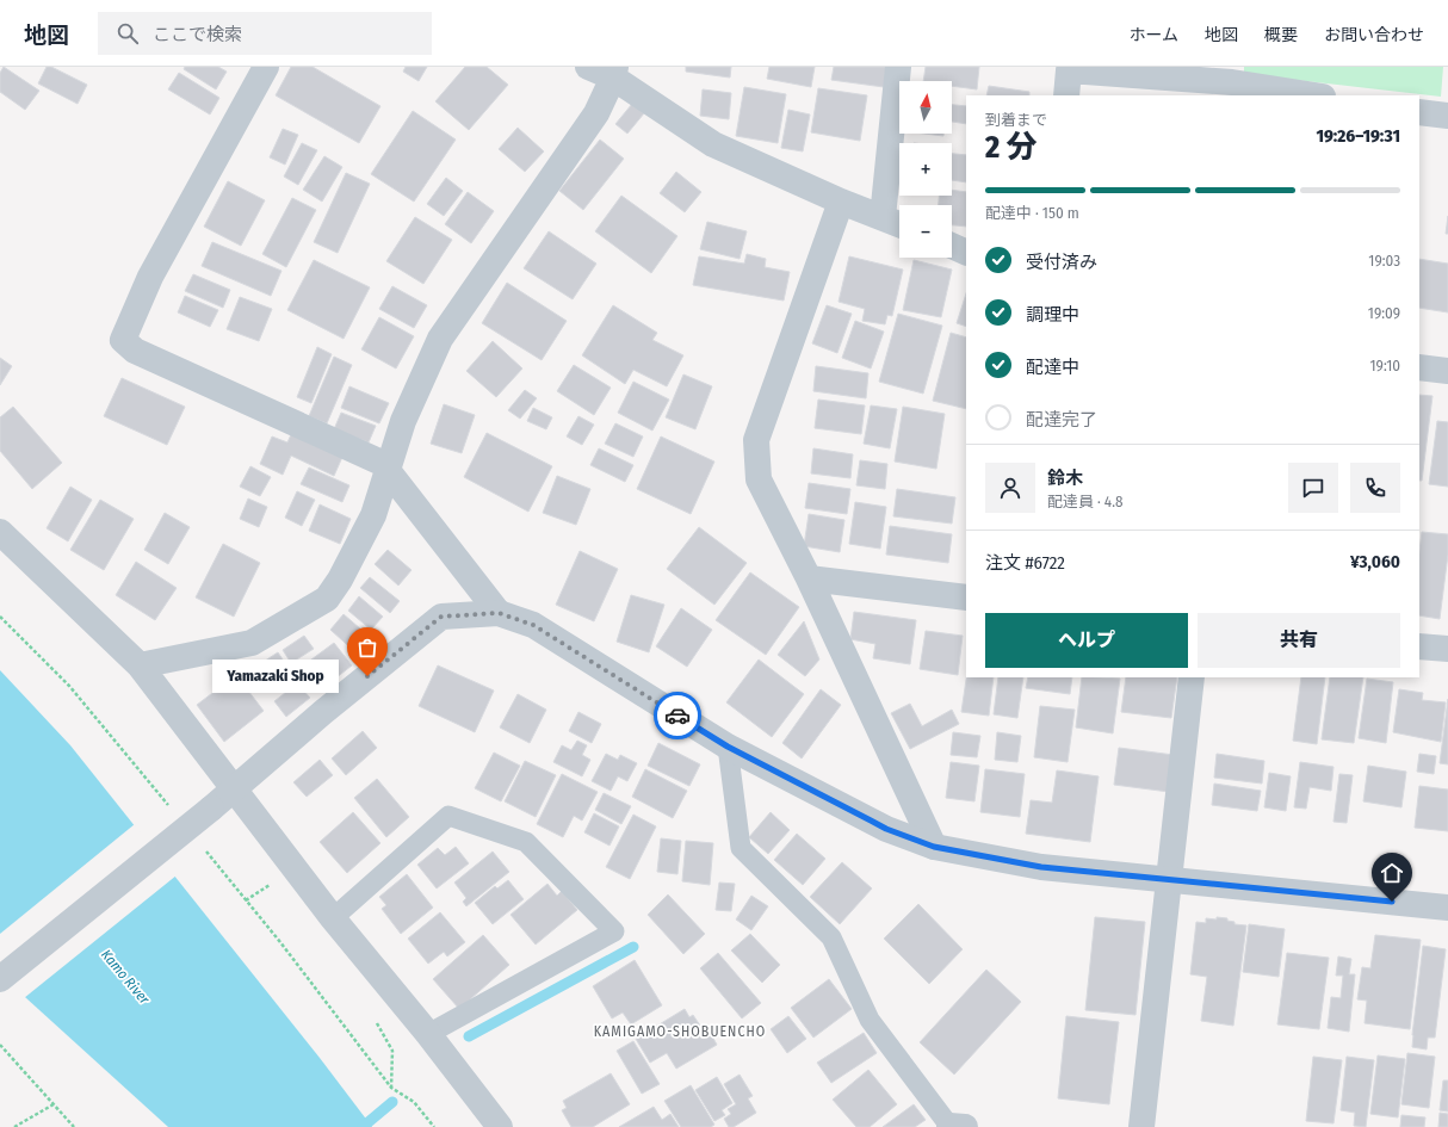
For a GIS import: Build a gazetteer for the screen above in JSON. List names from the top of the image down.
{
  "districts": ["KAMIGAMO-SHOBUENCHO"],
  "water": ["Kamo River"],
  "places": ["Yamazaki Shop"],
  "north": "top",
  "page": {
    "header": "地図",
    "search": "ここで検索",
    "nav": [
      "ホーム",
      "地図",
      "概要",
      "お問い合わせ"
    ],
    "map_buttons": ["+", "−"],
    "heading": ["2 分", "到着まで", "19:26–19:31"],
    "panel": [
      "鈴木",
      "配達員 · 4.8",
      "注文 #6722",
      "¥3,060"
    ],
    "bar": "配達中 · 150 m",
    "list": [
      ["受付済み", "19:03"],
      ["調理中", "19:09"],
      ["配達中", "19:10"],
      "配達完了"
    ],
    "buttons": ["ヘルプ", "共有"],
    "bubble": "Yamazaki Shop"
  }
}
